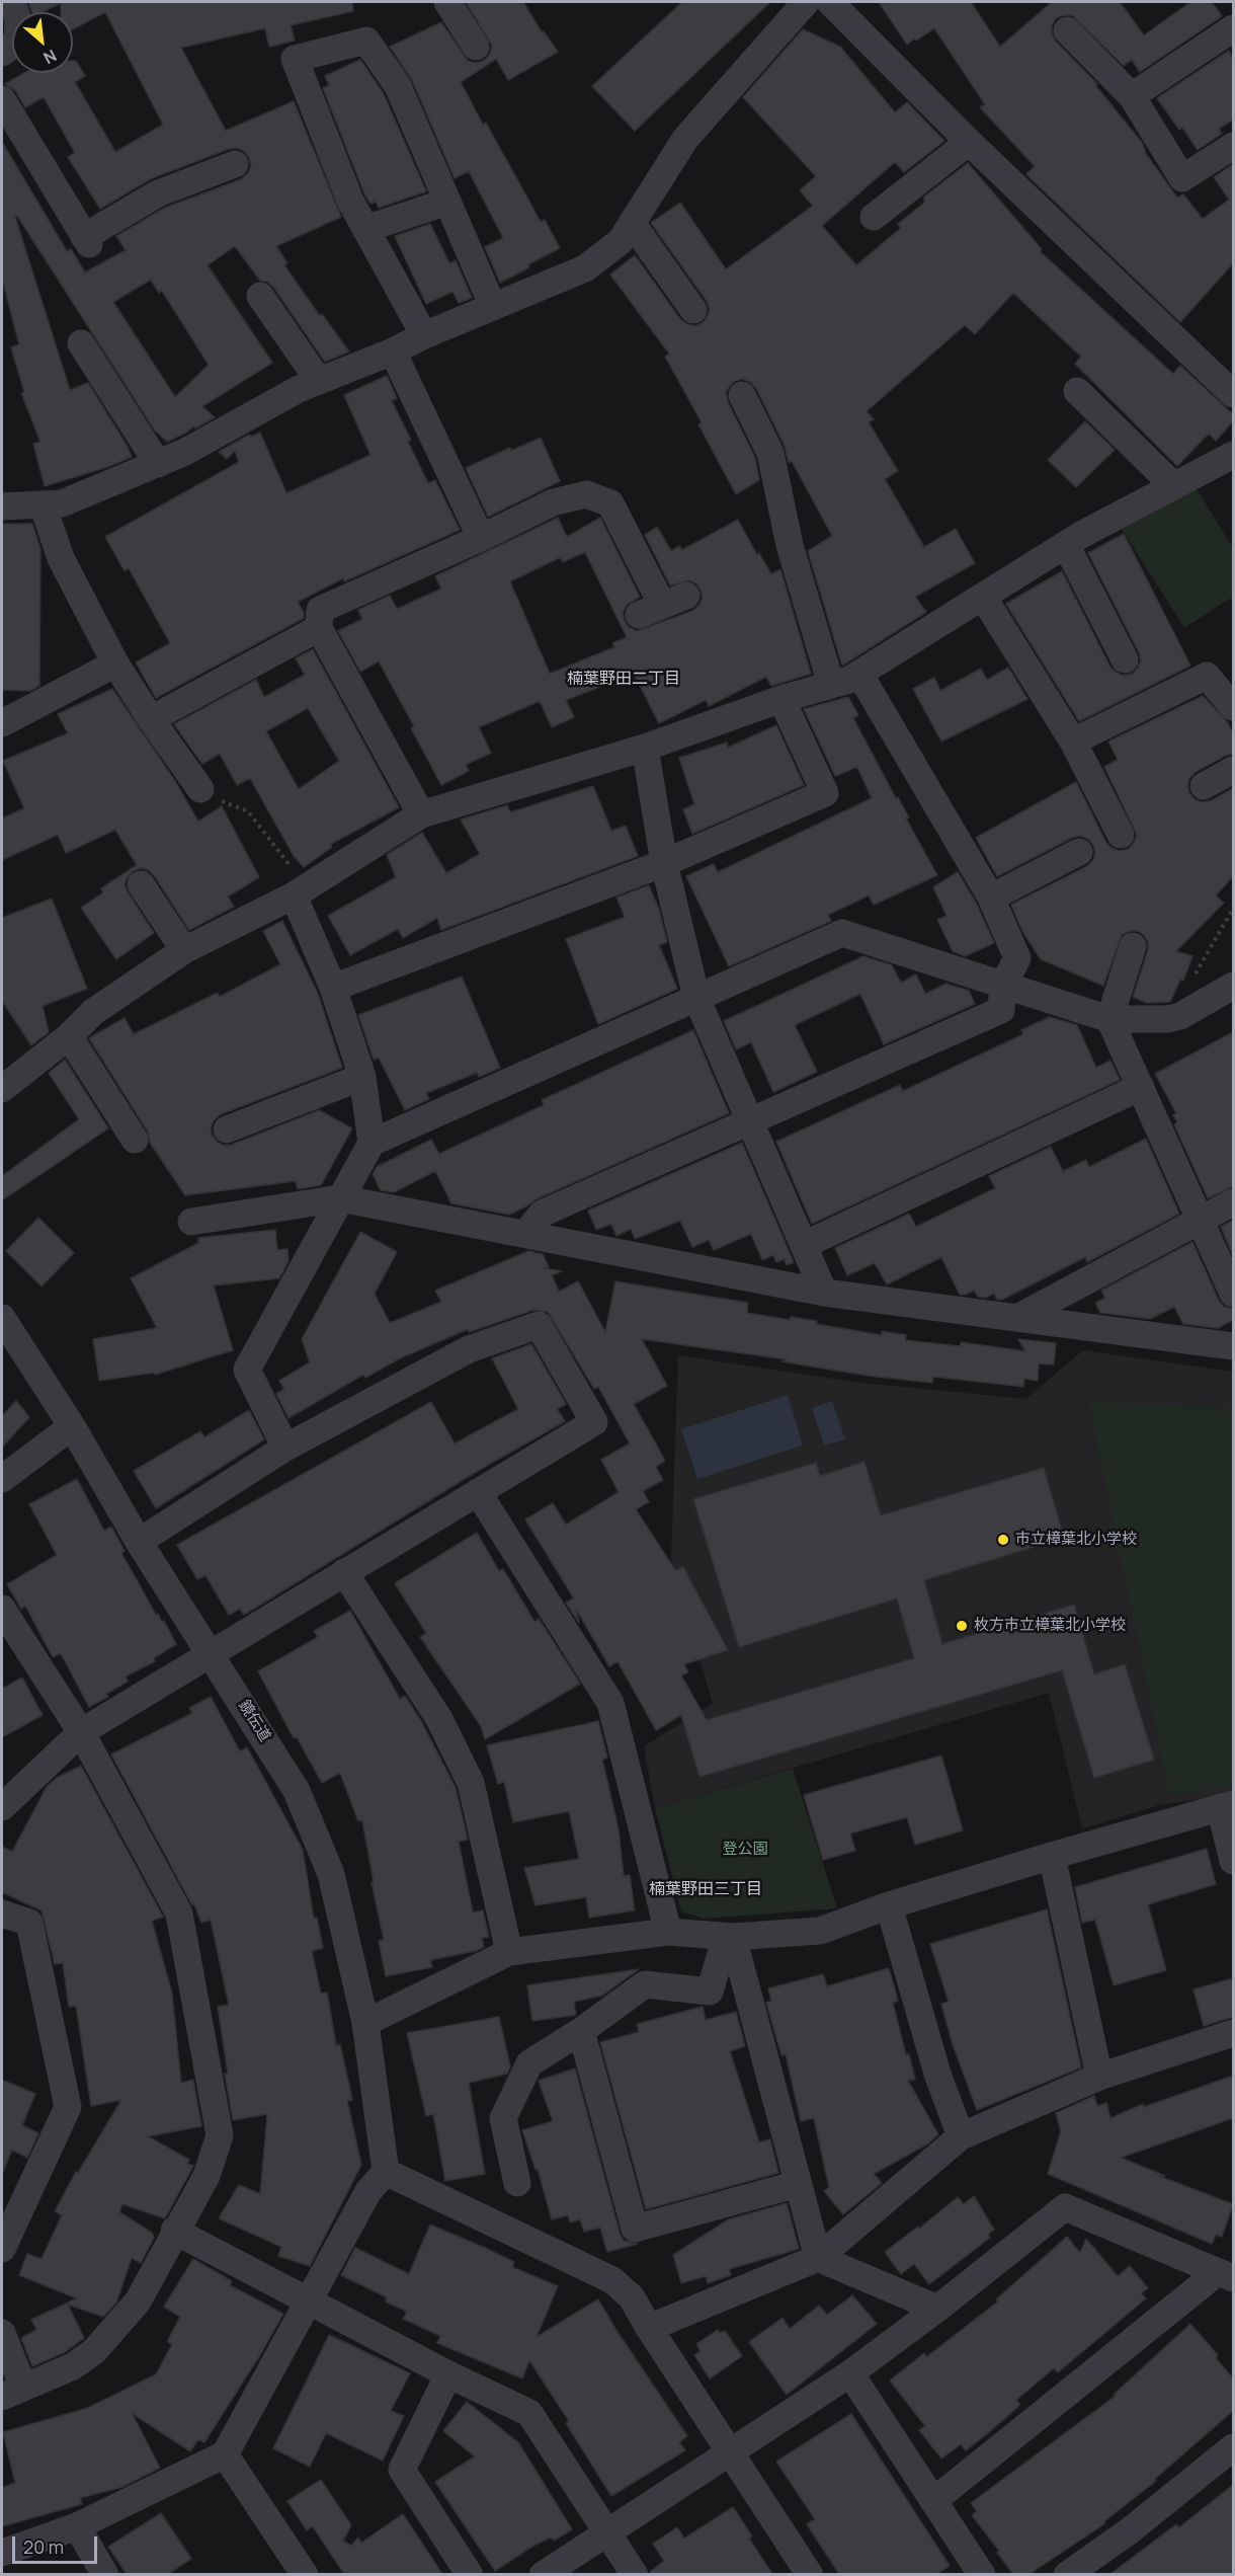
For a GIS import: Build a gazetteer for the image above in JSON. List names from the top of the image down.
{
  "streets": {
    "street": ["鏡伝道"]
  },
  "districts": ["楠葉野田二丁目", "楠葉野田三丁目"],
  "parks": ["登公園"],
  "places": ["市立樟葉北小学校", "枚方市立樟葉北小学校"],
  "scale_bar": "20 m",
  "north": "bottom right"
}
